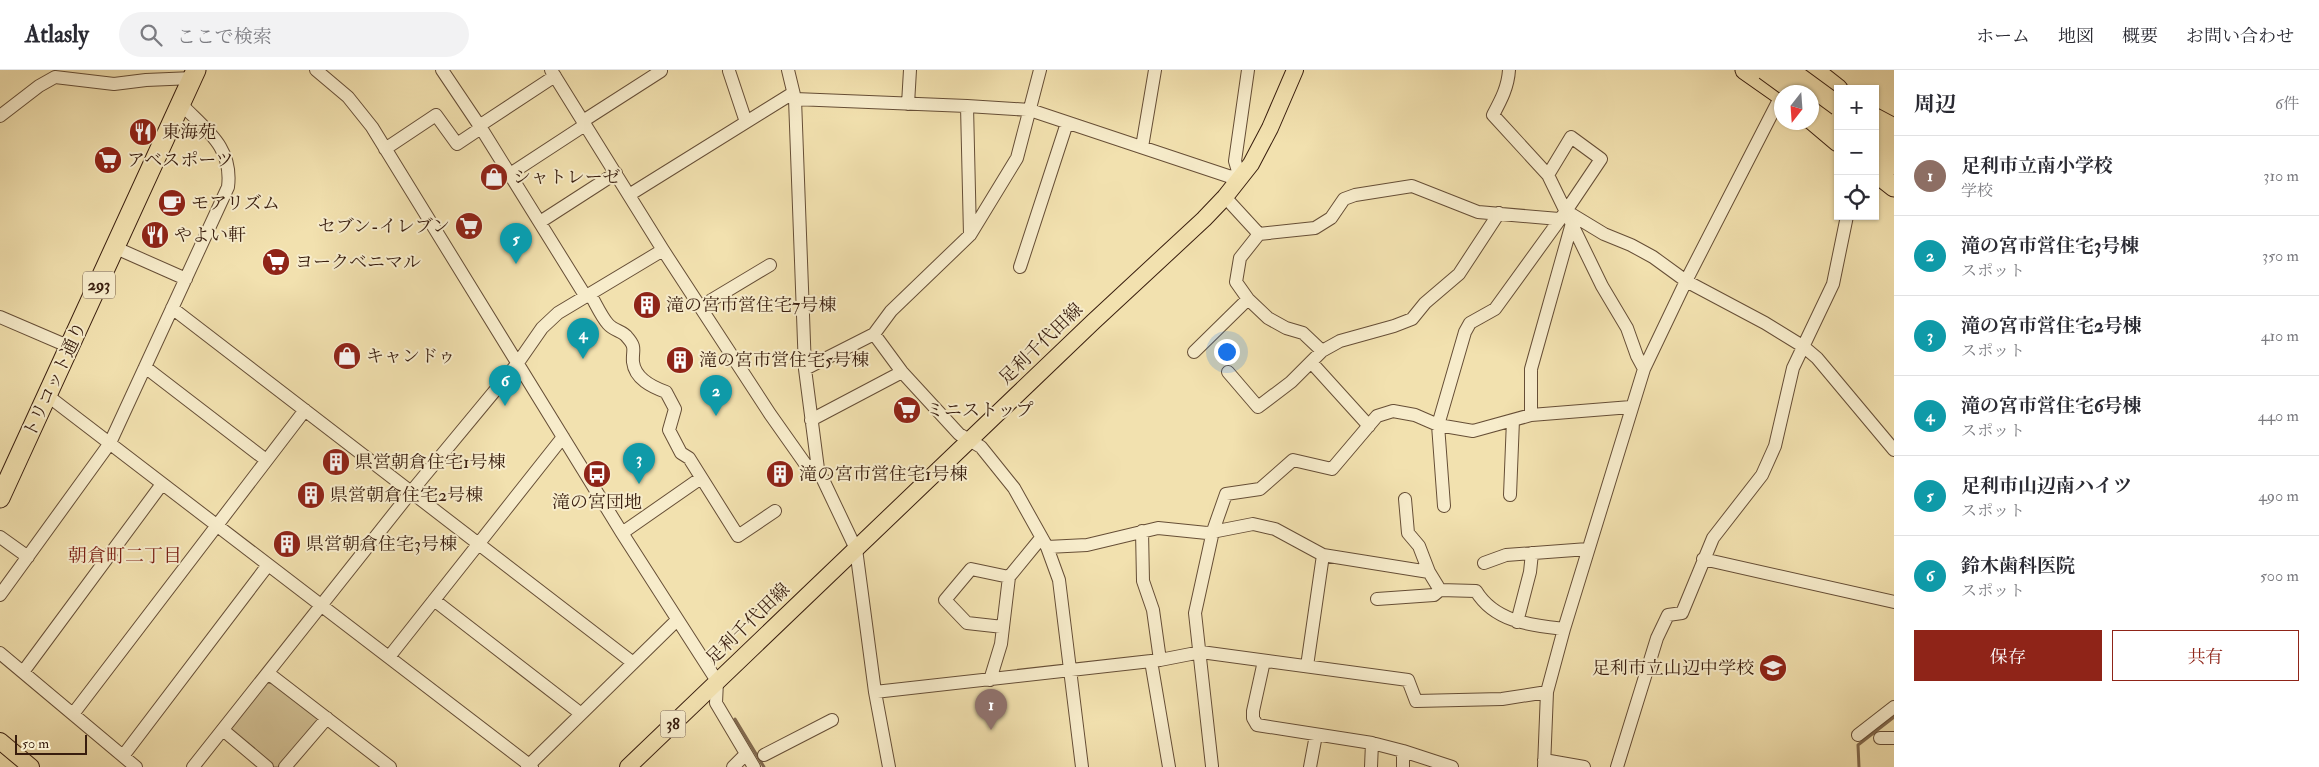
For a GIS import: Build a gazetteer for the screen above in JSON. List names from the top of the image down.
{
  "streets": {
    "highway": ["293", "トリコット通り"],
    "main road": ["足利千代田線", "38"]
  },
  "districts": ["朝倉町二丁目"],
  "places": {
    "restaurant": ["東海苑", "やよい軒"],
    "supermarket": [
      "アベスポーツ",
      "セブン-イレブン",
      "ヨークベニマル",
      "ミニストップ"
    ],
    "shop": ["シャトレーゼ", "キャンドゥ"],
    "cafe": ["モアリズム"],
    "building": [
      "滝の宮市営住宅7号棟",
      "滝の宮市営住宅5号棟",
      "県営朝倉住宅1号棟",
      "滝の宮市営住宅1号棟",
      "県営朝倉住宅2号棟",
      "県営朝倉住宅3号棟"
    ],
    "bus stop": ["滝の宮団地"],
    "school or university": ["足利市立山辺中学校"]
  },
  "scale_bar": "50 m",
  "north": "bottom",
  "page": {
    "header": "Atlasly",
    "search": "ここで検索",
    "nav": [
      "ホーム",
      "地図",
      "概要",
      "お問い合わせ"
    ],
    "heading": ["周辺", "6件"],
    "map_buttons": ["+", "−"],
    "list": [
      {
        "mark": "1",
        "name": "足利市立南小学校",
        "note": "学校",
        "value": "310 m"
      },
      {
        "mark": "2",
        "name": "滝の宮市営住宅3号棟",
        "note": "スポット",
        "value": "350 m"
      },
      {
        "mark": "3",
        "name": "滝の宮市営住宅2号棟",
        "note": "スポット",
        "value": "410 m"
      },
      {
        "mark": "4",
        "name": "滝の宮市営住宅6号棟",
        "note": "スポット",
        "value": "440 m"
      },
      {
        "mark": "5",
        "name": "足利市山辺南ハイツ",
        "note": "スポット",
        "value": "490 m"
      },
      {
        "mark": "6",
        "name": "鈴木歯科医院",
        "note": "スポット",
        "value": "500 m"
      }
    ],
    "pins": [
      "5",
      "4",
      "6",
      "2",
      "3",
      "1"
    ],
    "buttons": ["保存", "共有"],
    "scale": "50 m"
  }
}
